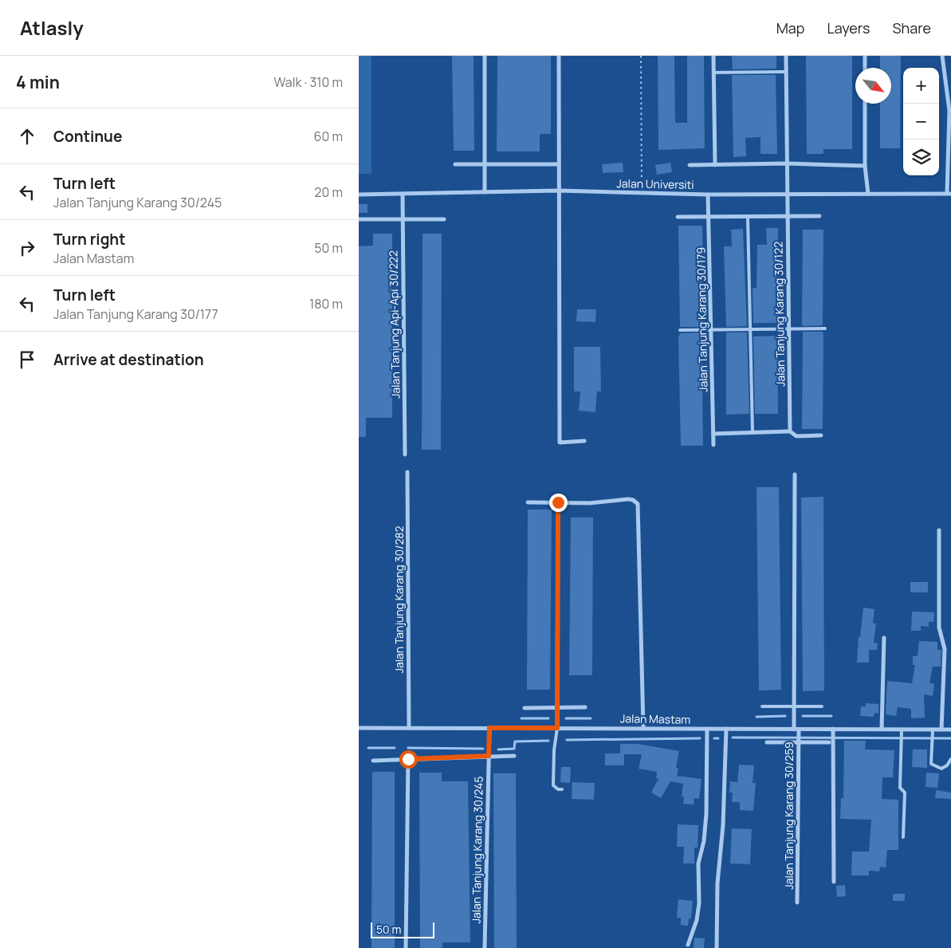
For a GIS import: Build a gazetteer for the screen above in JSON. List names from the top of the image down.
{
  "streets": {
    "street": [
      "Jalan Universiti",
      "Jalan Tanjung Karang 30/122",
      "Jalan Tanjung Karang 30/179",
      "Jalan Tanjung Api-Api 30/222",
      "Jalan Tanjung Karang 30/282",
      "Jalan Mastam",
      "Jalan Tanjung Karang 30/259",
      "Jalan Tanjung Karang 30/245"
    ]
  },
  "crossings": [
    ["Jalan Universiti", "Jalan Tanjung Karang 30/122"],
    ["Jalan Universiti", "Jalan Tanjung Karang 30/179"],
    ["Jalan Universiti", "Jalan Tanjung Api-Api 30/222"],
    ["Jalan Tanjung Karang 30/282", "Jalan Mastam"],
    ["Jalan Mastam", "Jalan Tanjung Karang 30/259"],
    ["Jalan Mastam", "Jalan Tanjung Karang 30/245"]
  ],
  "scale_bar": "50 m",
  "north": "bottom right",
  "page": {
    "header": "Atlasly",
    "nav": ["Map", "Layers", "Share"],
    "heading": ["4 min", "Walk · 310 m"],
    "map_buttons": ["+", "−"],
    "list": [
      ["Continue", "60 m"],
      ["Turn left", "Jalan Tanjung Karang 30/245", "20 m"],
      ["Turn right", "Jalan Mastam", "50 m"],
      ["Turn left", "Jalan Tanjung Karang 30/177", "180 m"],
      "Arrive at destination"
    ],
    "scale": "50 m"
  }
}
